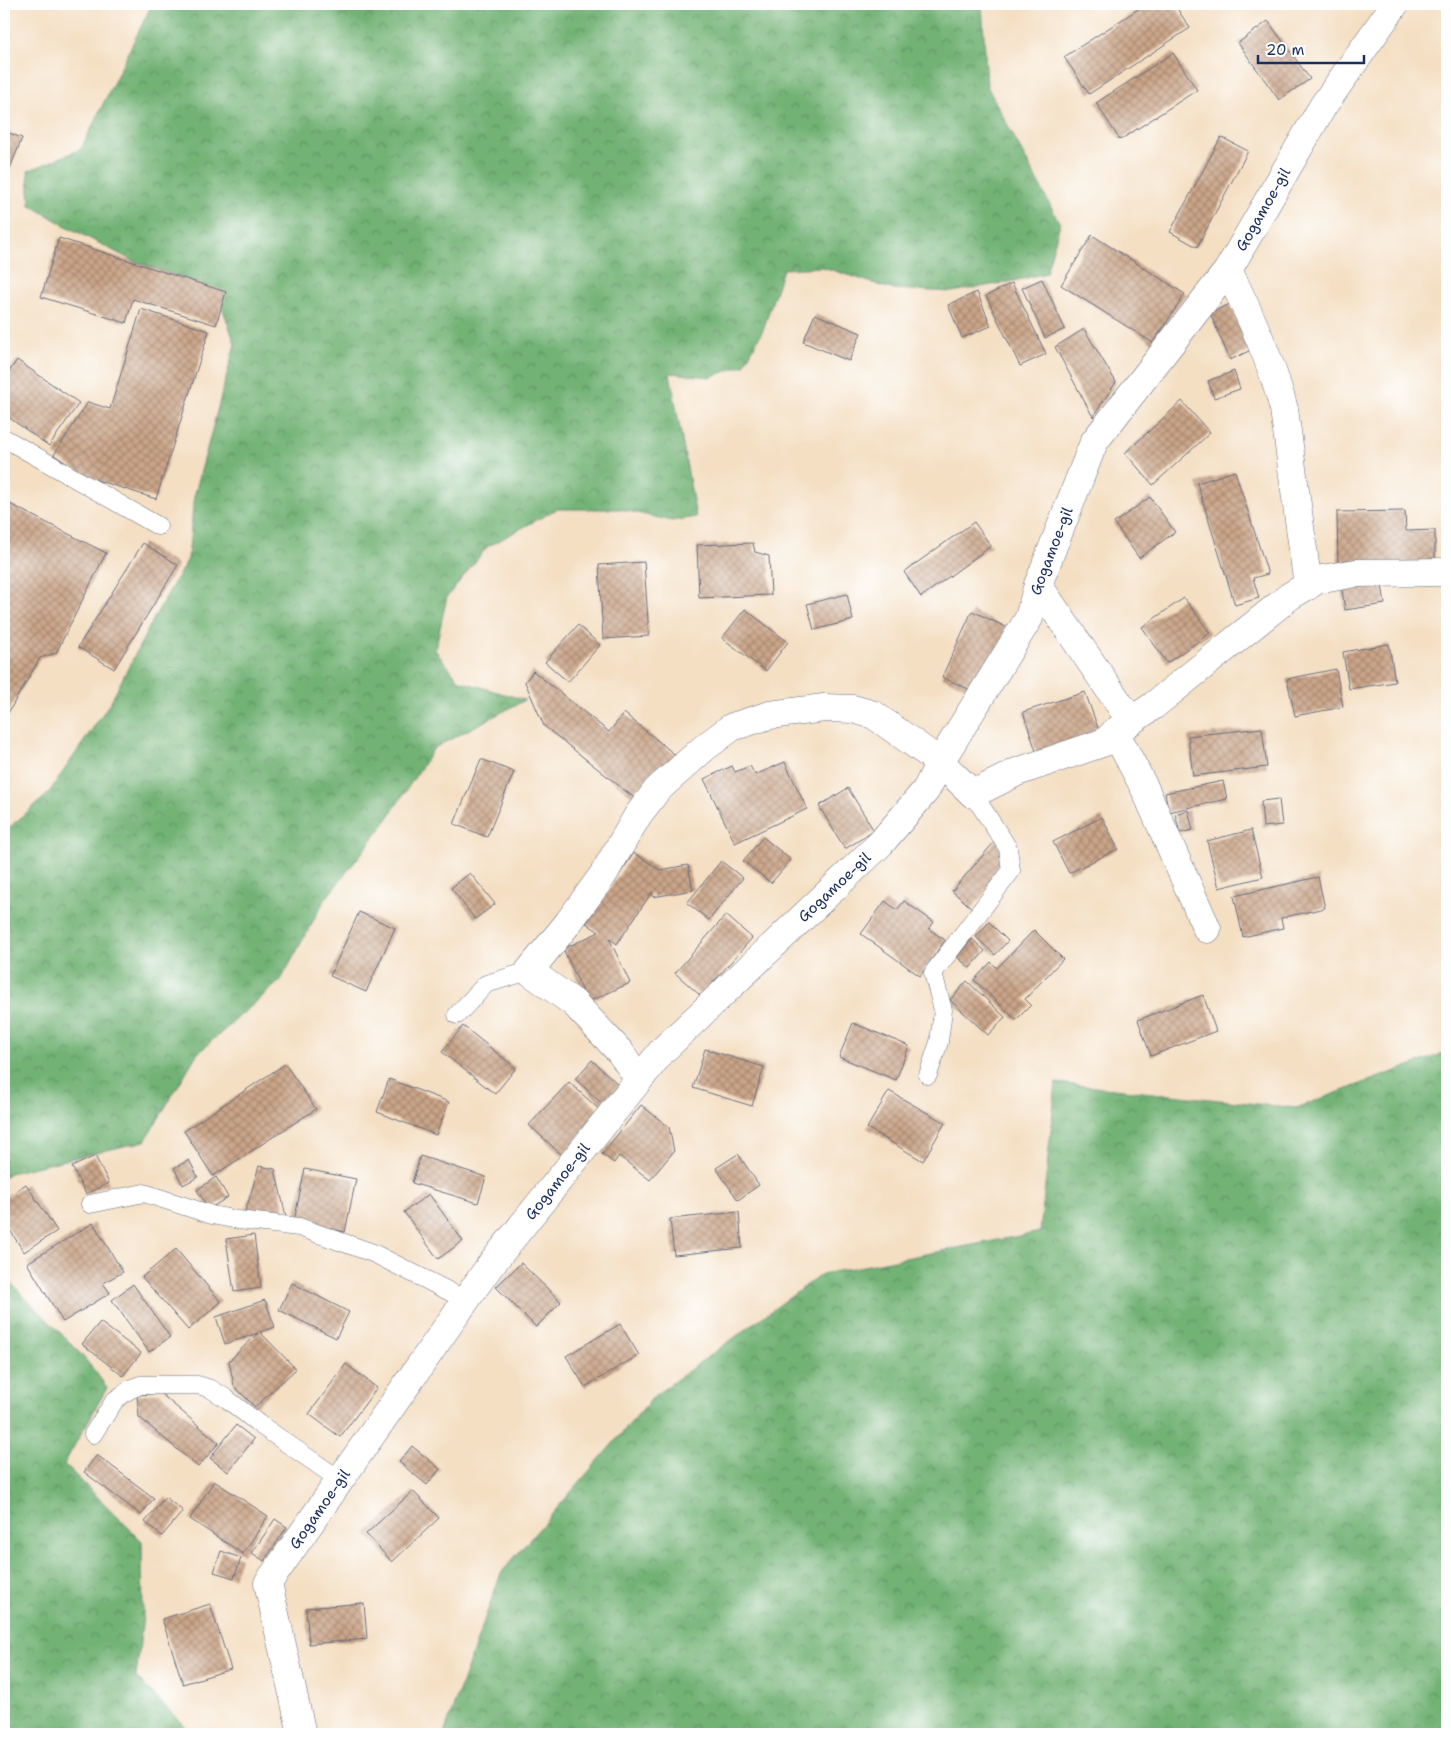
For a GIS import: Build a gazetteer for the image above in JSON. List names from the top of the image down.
{
  "streets": {
    "street": ["Gogamoe-gil"]
  },
  "scale_bar": "20 m"
}
